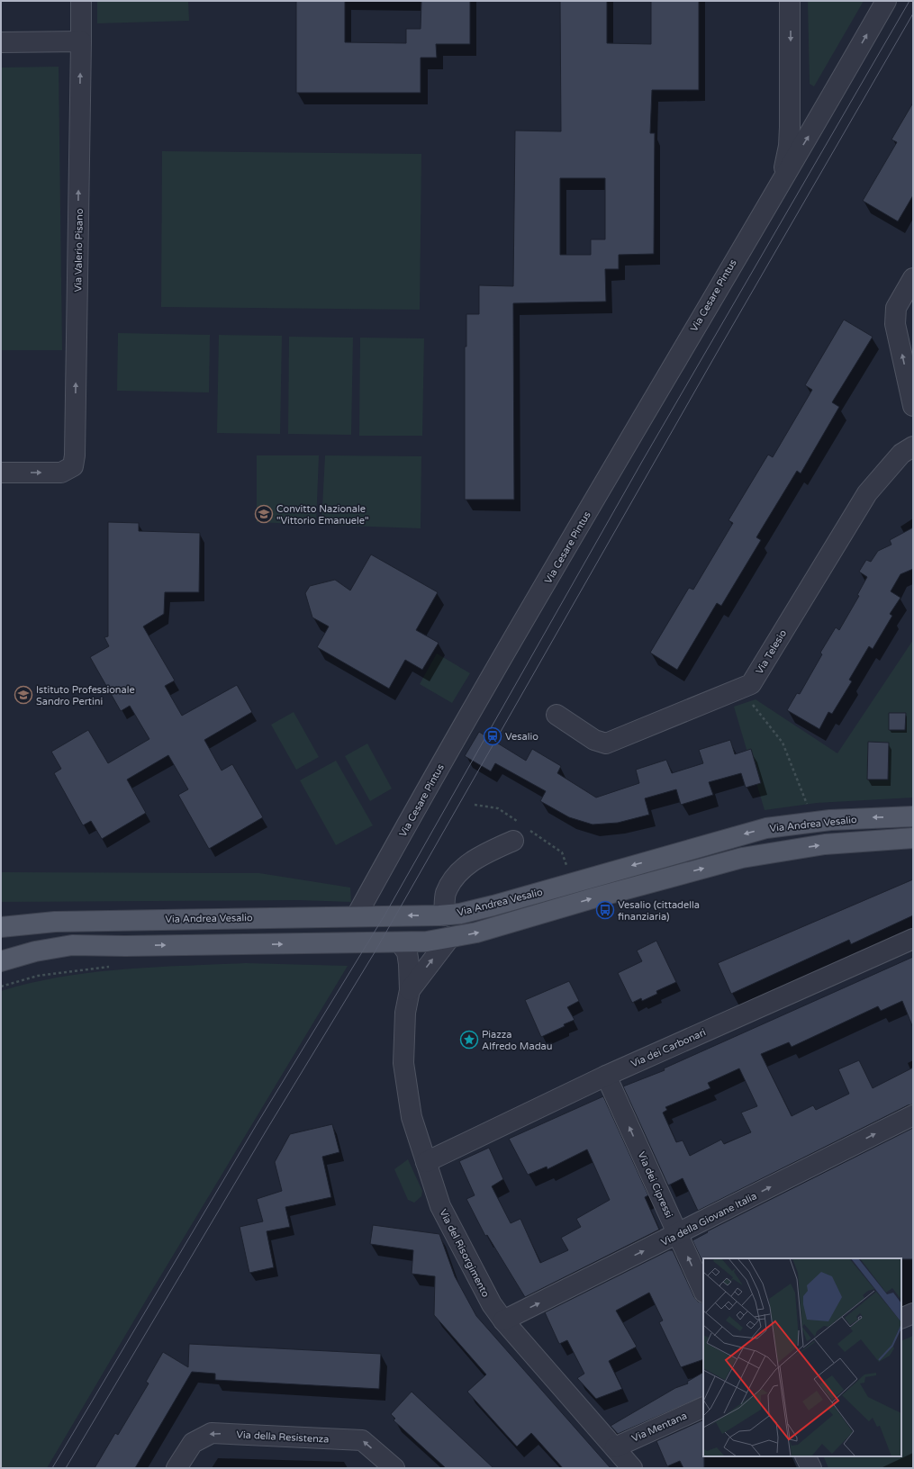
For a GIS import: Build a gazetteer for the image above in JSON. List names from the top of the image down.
{
  "streets": {
    "main road": ["Via Andrea Vesalio"],
    "street": [
      "Via Valerio Pisano",
      "Via Cesare Pintus",
      "Via Telesio",
      "Via dei Carbonari",
      "Via dei Cipressi",
      "Via della Giovane Italia",
      "Via del Risorgimento",
      "Via Mentana",
      "Via della Resistenza"
    ]
  },
  "crossings": [
    ["Via Cesare Pintus", "Via Andrea Vesalio"],
    ["Via dei Carbonari", "Via dei Cipressi"],
    ["Via dei Carbonari", "Via del Risorgimento"],
    ["Via dei Cipressi", "Via della Giovane Italia"],
    ["Via della Giovane Italia", "Via del Risorgimento"],
    ["Via del Risorgimento", "Via Mentana"]
  ],
  "one_way": [
    "Via Valerio Pisano",
    "Via dei Cipressi",
    "Via della Giovane Italia",
    "Via della Resistenza"
  ],
  "places": {
    "school or university": ["Convitto Nazionale \"Vittorio Emanuele\"", "Istituto Professionale Sandro Pertini"],
    "station": ["Vesalio"],
    "bus stop": ["Vesalio (cittadella finanziaria)"],
    "place": ["Piazza Alfredo Madau"]
  }
}
